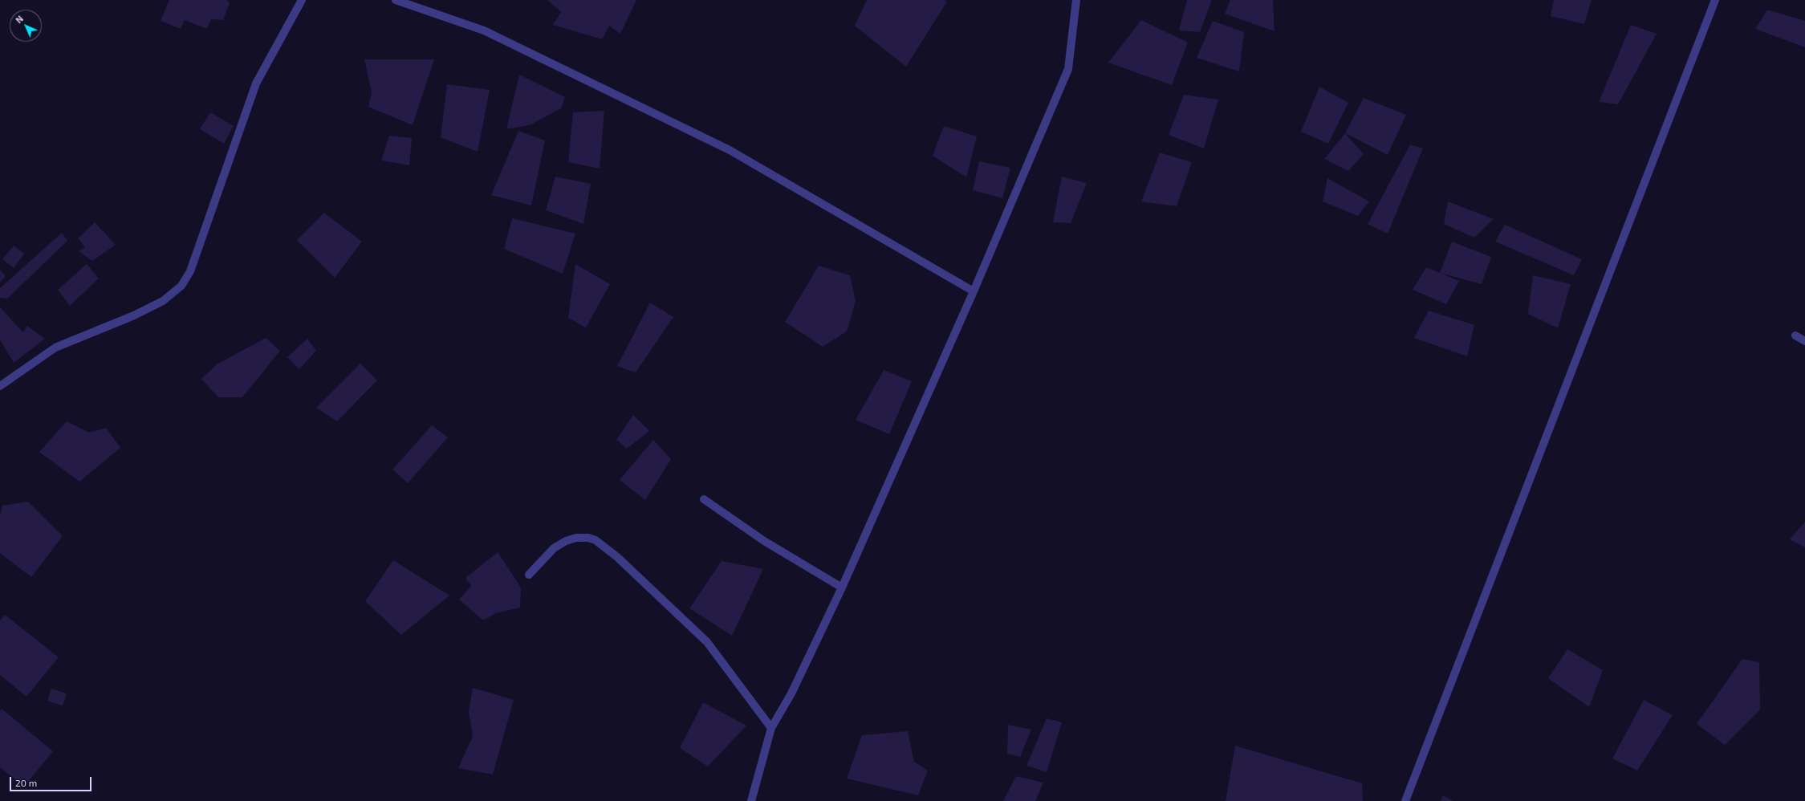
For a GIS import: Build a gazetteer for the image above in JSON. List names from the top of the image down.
{
  "scale_bar": "20 m",
  "north": "top left"
}
